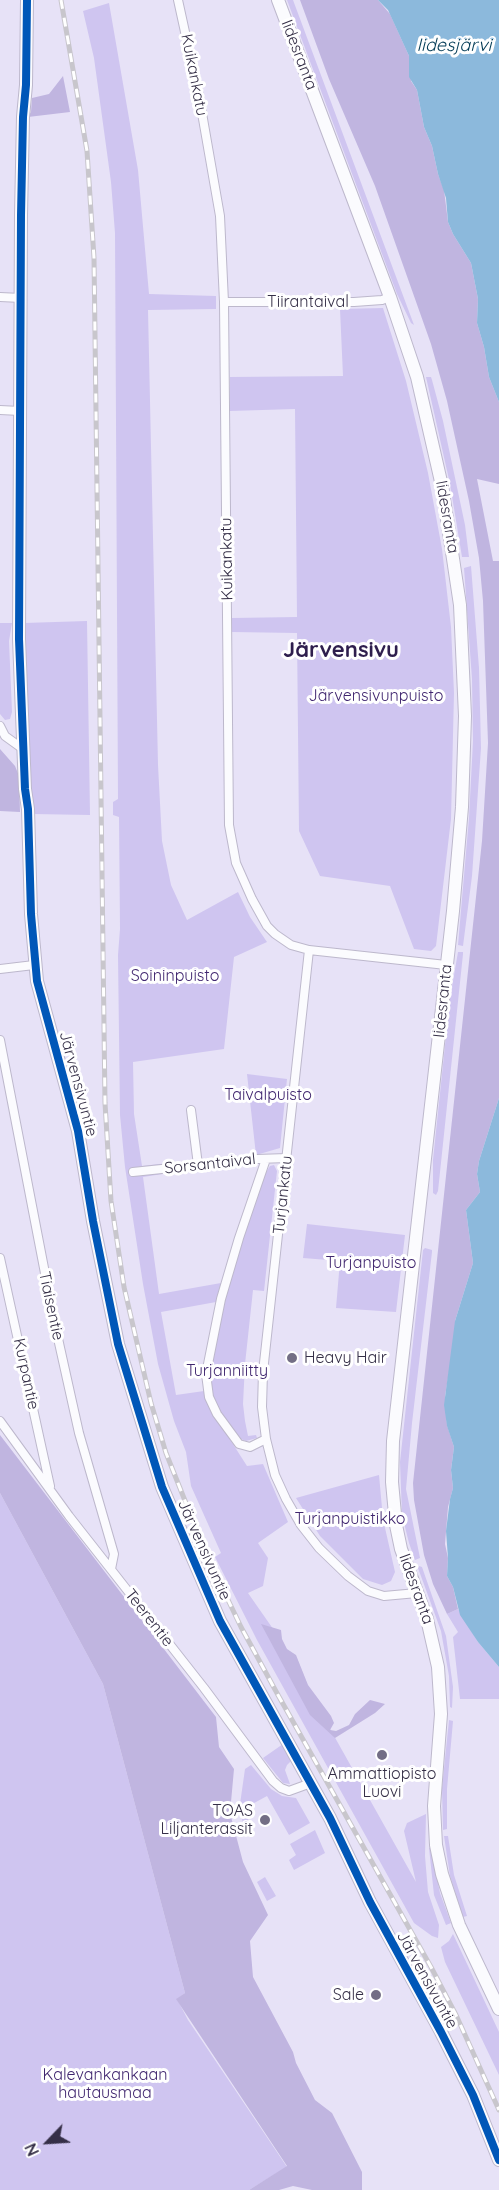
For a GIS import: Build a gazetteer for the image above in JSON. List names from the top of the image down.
{
  "streets": {
    "street": [
      "Iidesranta",
      "Kuikankatu",
      "Tiirantaival",
      "Järvensivuntie",
      "Sorsantaival",
      "Turjankatu",
      "Tiaisentie",
      "Kurpantie",
      "Teerentie"
    ]
  },
  "crossings": [
    ["Iidesranta", "Kuikankatu"],
    ["Iidesranta", "Tiirantaival"],
    ["Iidesranta", "Turjankatu"],
    ["Kuikankatu", "Tiirantaival"],
    ["Kuikankatu", "Turjankatu"],
    ["Järvensivuntie", "Teerentie"],
    ["Sorsantaival", "Turjankatu"],
    ["Tiaisentie", "Teerentie"],
    ["Kurpantie", "Teerentie"]
  ],
  "districts": ["Järvensivu"],
  "water": ["Iidesjärvi"],
  "parks": [
    "Järvensivunpuisto",
    "Soininpuisto",
    "Taivalpuisto",
    "Turjanpuisto",
    "Turjanniitty",
    "Turjanpuistikko",
    "Kalevankankaan hautausmaa"
  ],
  "places": [
    "Heavy Hair",
    "Ammattiopisto Luovi",
    "TOAS Liljanterassit",
    "Sale"
  ],
  "north": "bottom left"
}
